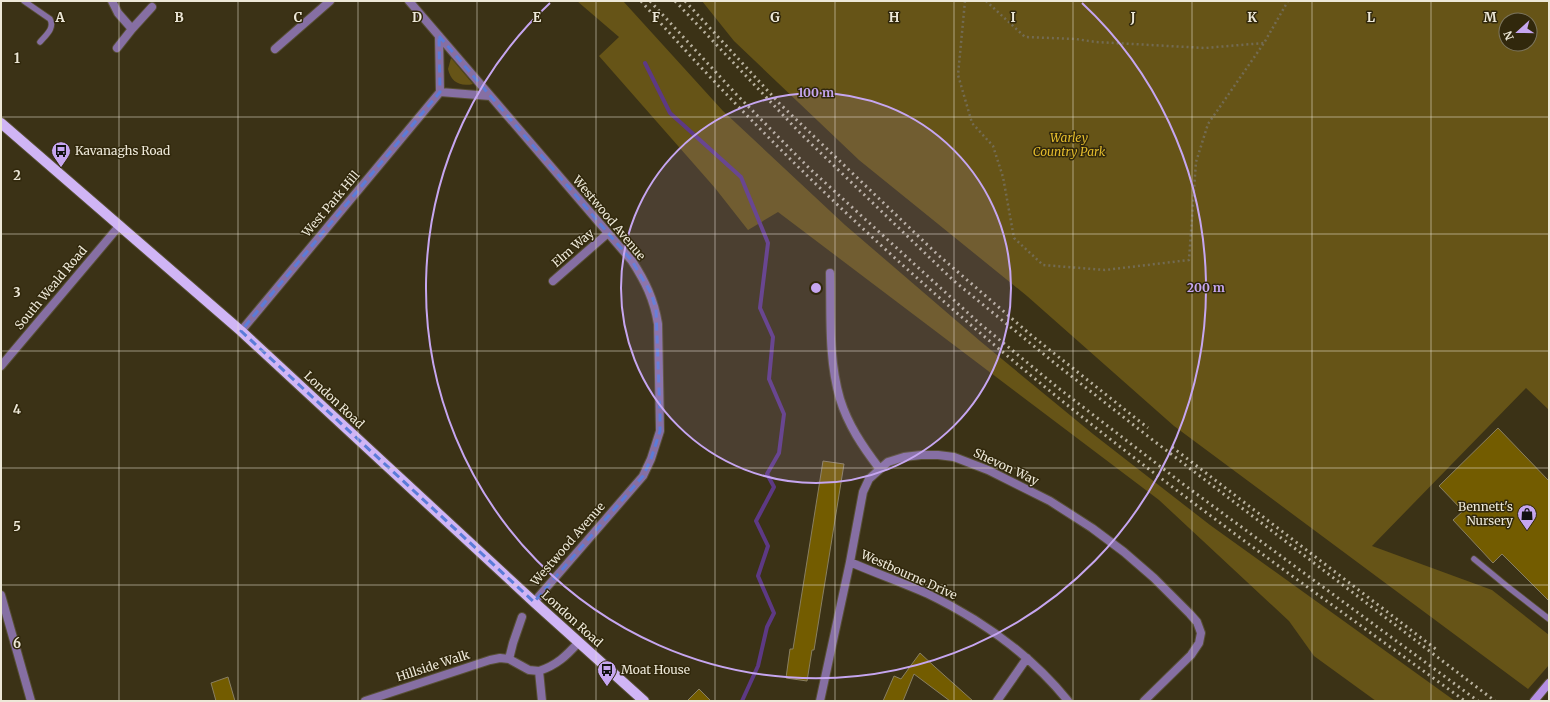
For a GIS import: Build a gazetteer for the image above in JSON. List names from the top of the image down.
{
  "streets": {
    "main road": ["London Road"],
    "street": [
      "West Park Hill",
      "Westwood Avenue",
      "Elm Way",
      "South Weald Road",
      "Shevon Way",
      "Westbourne Drive",
      "Hillside Walk"
    ]
  },
  "crossings": [
    ["West Park Hill", "London Road"],
    ["Westwood Avenue", "Elm Way"],
    ["Westwood Avenue", "London Road"],
    ["South Weald Road", "London Road"],
    ["Shevon Way", "Westbourne Drive"]
  ],
  "parks": ["Warley Country Park"],
  "places": {
    "bus stop": ["Kavanaghs Road", "Moat House"],
    "shop": ["Bennett's Nursery"]
  },
  "north": "left",
  "grid": {
    "columns": [
      "A",
      "B",
      "C",
      "D",
      "E",
      "F",
      "G",
      "H",
      "I",
      "J",
      "K",
      "L",
      "M"
    ],
    "rows": [
      "1",
      "2",
      "3",
      "4",
      "5",
      "6"
    ]
  },
  "rings": ["100 m", "200 m"]
}
